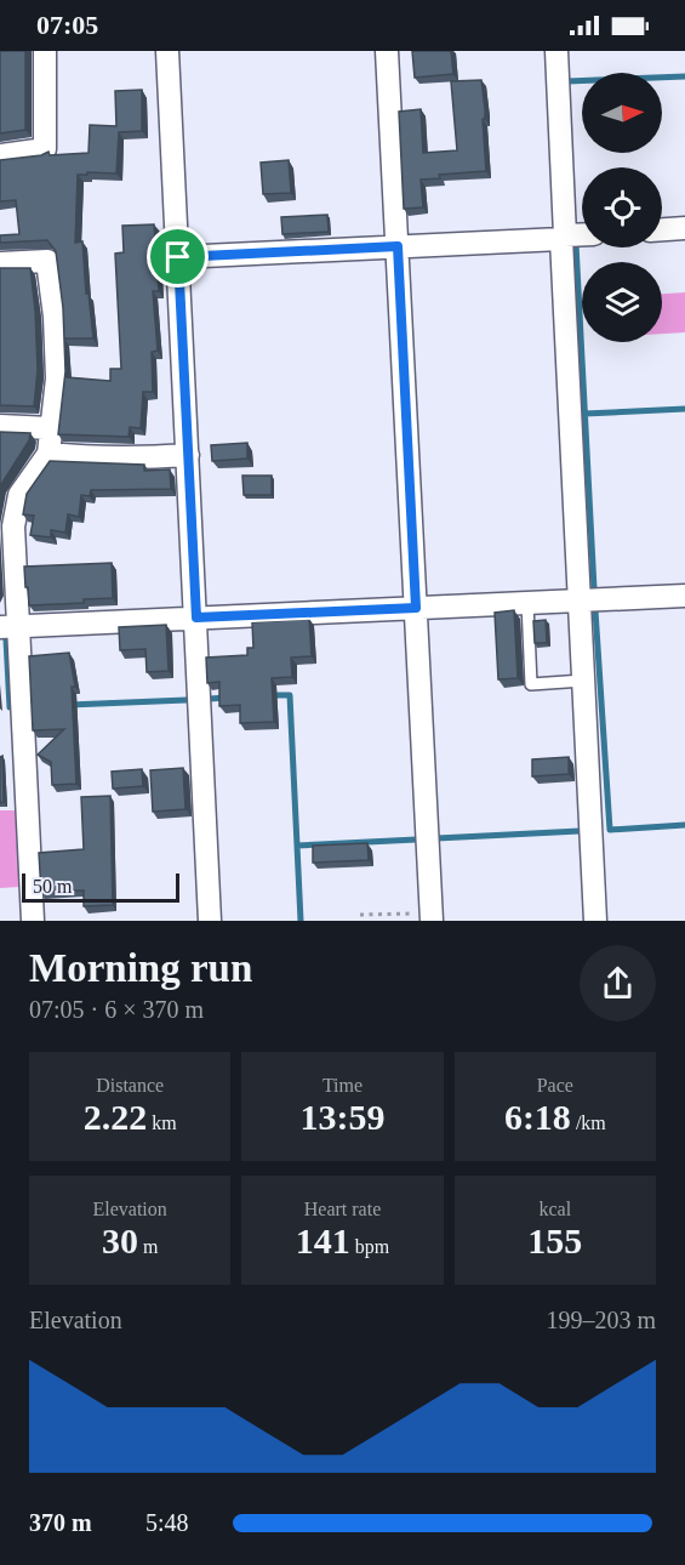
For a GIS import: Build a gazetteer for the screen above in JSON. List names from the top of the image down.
{
  "scale_bar": "50 m",
  "north": "right",
  "page": {
    "status": "07:05",
    "scale": "50 m",
    "heading": ["Morning run", "07:05 · 6 × 370 m"],
    "stats": [
      ["Distance", "2.22 km"],
      ["Time", "13:59"],
      ["Pace", "6:18 /km"],
      ["Elevation", "30 m"],
      ["Heart rate", "141 bpm"],
      ["kcal", "155"]
    ],
    "chart": ["Elevation", "199–203 m"],
    "list": [
      {
        "name": "370 m",
        "note": "5:48"
      }
    ]
  }
}
